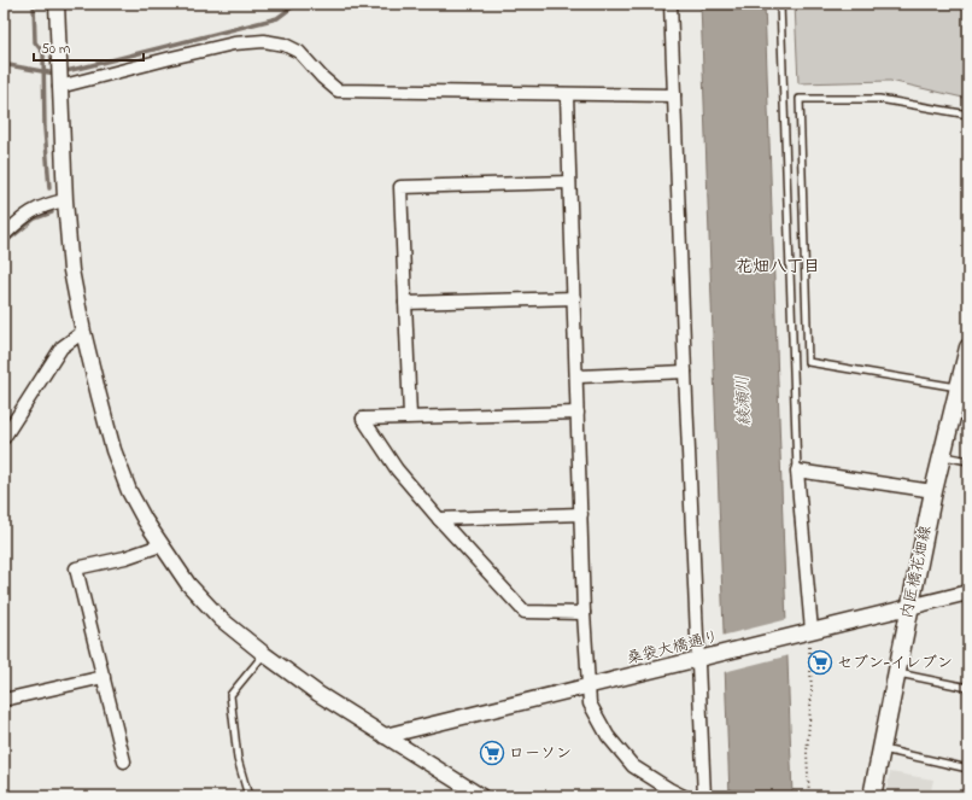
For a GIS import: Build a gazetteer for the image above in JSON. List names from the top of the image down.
{
  "streets": {
    "main road": ["内匠橋花畑線"],
    "street": ["桑袋大橋通り"]
  },
  "crossings": [
    ["内匠橋花畑線", "桑袋大橋通り"]
  ],
  "districts": ["花畑八丁目"],
  "water": ["綾瀬川"],
  "places": {
    "supermarket": ["セブン-イレブン", "ローソン"]
  },
  "scale_bar": "50 m"
}
